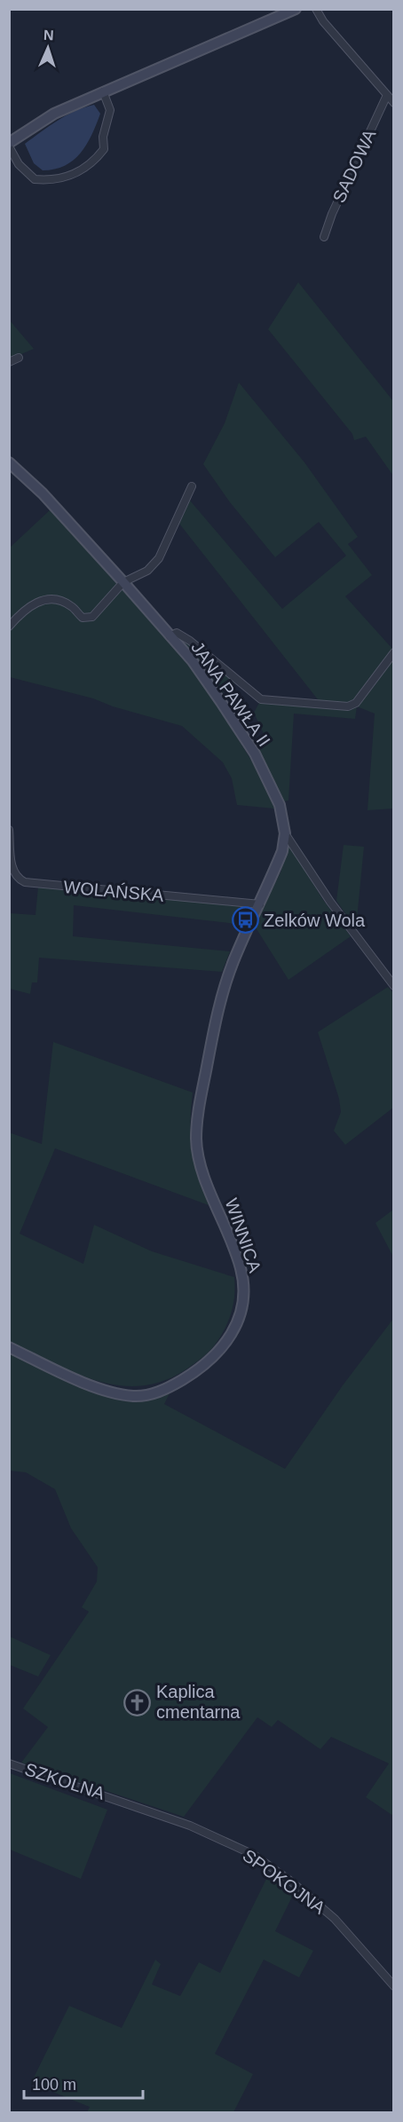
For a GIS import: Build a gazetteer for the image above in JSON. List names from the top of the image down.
{
  "streets": {
    "street": [
      "SADOWA",
      "JANA PAWŁA II",
      "WOLAŃSKA",
      "WINNICA",
      "SZKOLNA",
      "SPOKOJNA"
    ]
  },
  "crossings": [
    ["JANA PAWŁA II", "WOLAŃSKA"],
    ["JANA PAWŁA II", "WINNICA"],
    ["SZKOLNA", "SPOKOJNA"]
  ],
  "places": {
    "bus stop": ["Zelków Wola"],
    "church": ["Kaplica cmentarna"]
  },
  "scale_bar": "100 m",
  "north": "top"
}
